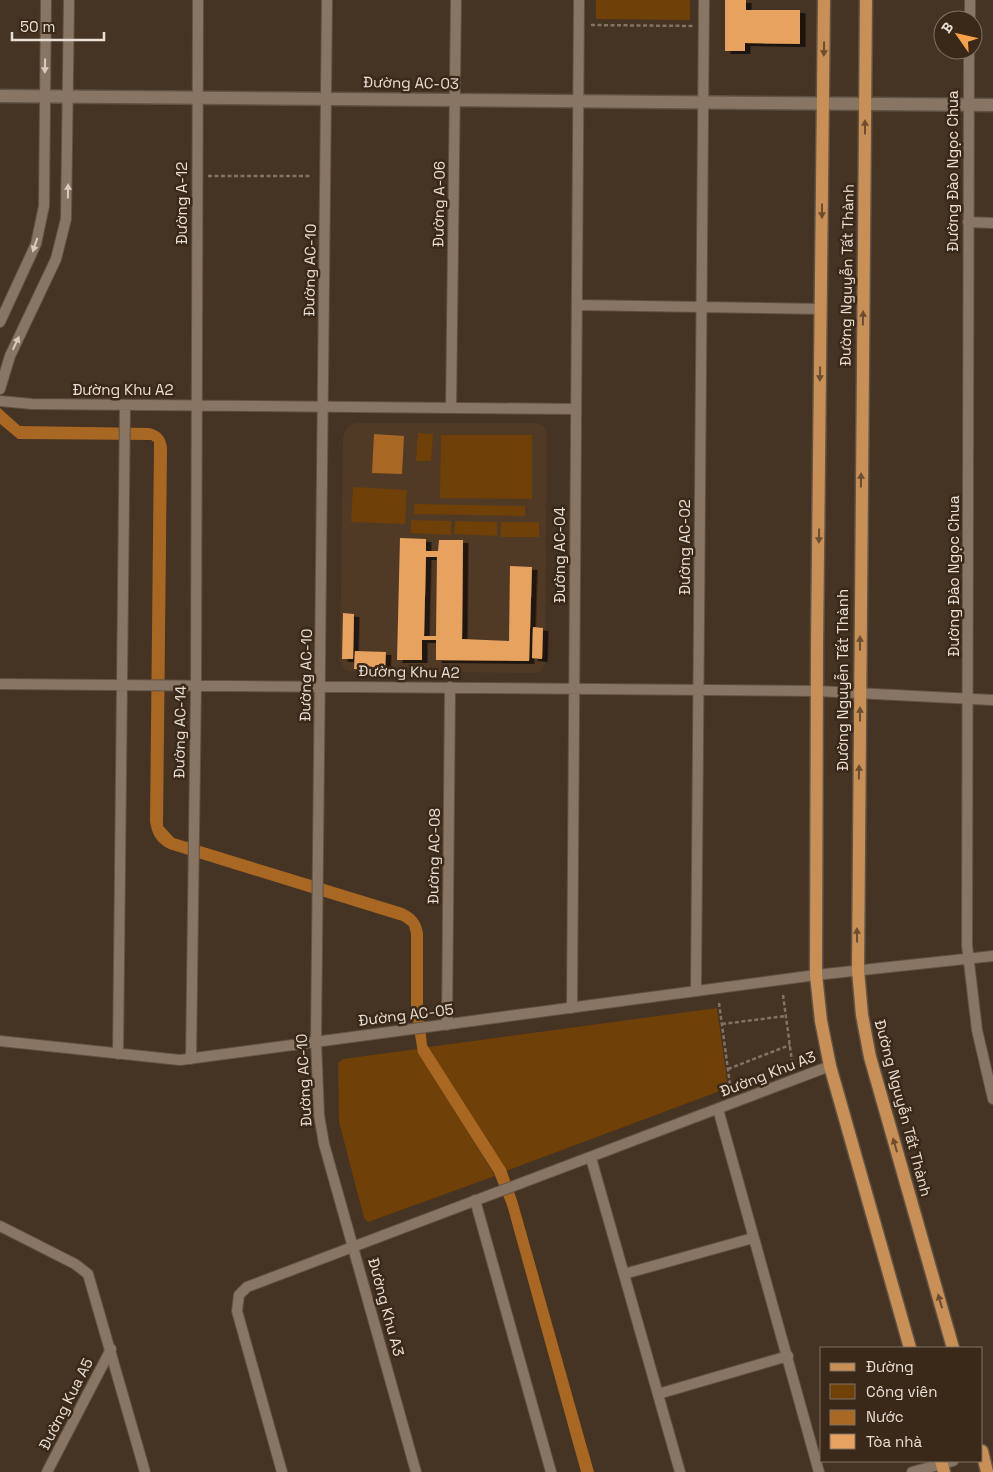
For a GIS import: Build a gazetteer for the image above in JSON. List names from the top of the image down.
{
  "streets": {
    "main road": ["Đường Nguyễn Tất Thành"],
    "street": [
      "Đường AC-03",
      "Đường Đào Ngọc Chua",
      "Đường A-12",
      "Đường A-06",
      "Đường AC-10",
      "Đường Khu A2",
      "Đường AC-02",
      "Đường AC-04",
      "Đường AC-14",
      "Đường AC-08",
      "Đường AC-05",
      "Đường Khu A3",
      "Đường Kua A5"
    ]
  },
  "crossings": [
    ["Đường AC-03", "Đường Đào Ngọc Chua"],
    ["Đường AC-03", "Đường A-12"],
    ["Đường AC-03", "Đường A-06"],
    ["Đường AC-03", "Đường AC-10"],
    ["Đường AC-03", "Đường Nguyễn Tất Thành"],
    ["Đường AC-03", "Đường AC-02"],
    ["Đường AC-03", "Đường AC-04"],
    ["Đường Đào Ngọc Chua", "Đường Khu A2"],
    ["Đường Đào Ngọc Chua", "Đường AC-05"],
    ["Đường A-12", "Đường Khu A2"],
    ["Đường A-12", "Đường AC-14"],
    ["Đường A-06", "Đường Khu A2"],
    ["Đường AC-10", "Đường Khu A2"],
    ["Đường AC-10", "Đường AC-05"],
    ["Đường AC-10", "Đường Khu A3"],
    ["Đường Nguyễn Tất Thành", "Đường Khu A2"],
    ["Đường Nguyễn Tất Thành", "Đường AC-05"],
    ["Đường Nguyễn Tất Thành", "Đường Khu A3"],
    ["Đường Khu A2", "Đường AC-02"],
    ["Đường Khu A2", "Đường AC-04"],
    ["Đường Khu A2", "Đường AC-14"],
    ["Đường Khu A2", "Đường AC-08"],
    ["Đường AC-02", "Đường AC-05"],
    ["Đường AC-04", "Đường AC-05"],
    ["Đường AC-14", "Đường AC-05"],
    ["Đường AC-08", "Đường AC-05"]
  ],
  "legend": [
    "Đường",
    "Công viên",
    "Nước",
    "Tòa nhà"
  ],
  "scale_bar": "50 m",
  "north": "top left"
}
